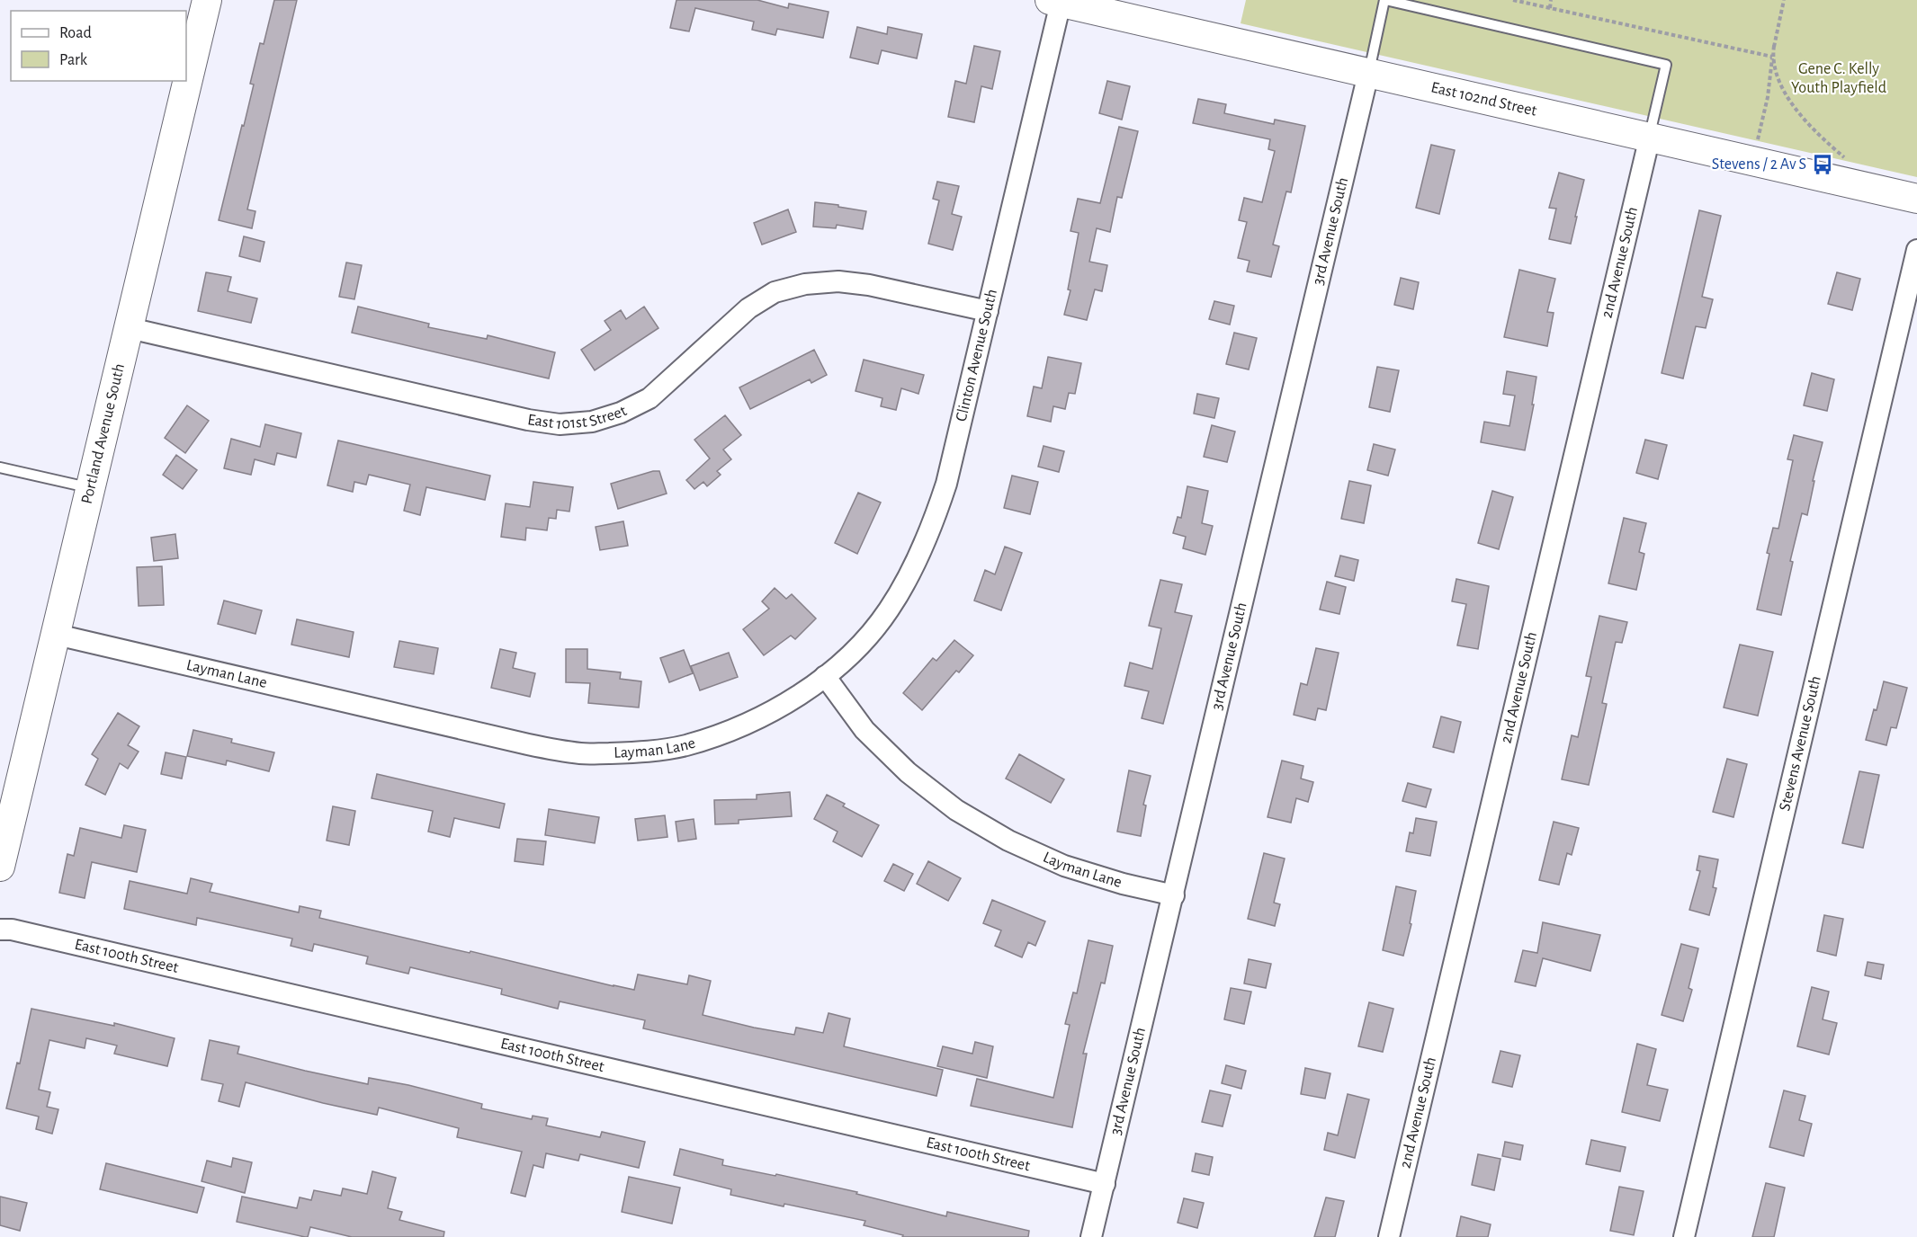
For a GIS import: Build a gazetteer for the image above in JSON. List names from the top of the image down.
{
  "streets": {
    "street": [
      "East 102nd Street",
      "3rd Avenue South",
      "2nd Avenue South",
      "Clinton Avenue South",
      "East 101st Street",
      "Portland Avenue South",
      "Layman Lane",
      "Stevens Avenue South",
      "East 100th Street"
    ]
  },
  "crossings": [
    ["East 102nd Street", "3rd Avenue South"],
    ["East 102nd Street", "2nd Avenue South"],
    ["East 102nd Street", "Clinton Avenue South"],
    ["3rd Avenue South", "Layman Lane"],
    ["3rd Avenue South", "East 100th Street"],
    ["Clinton Avenue South", "East 101st Street"],
    ["Clinton Avenue South", "Layman Lane"],
    ["East 101st Street", "Portland Avenue South"],
    ["Portland Avenue South", "Layman Lane"]
  ],
  "parks": ["Gene C. Kelly Youth Playfield"],
  "places": {
    "bus stop": ["Stevens / 2 Av S"]
  },
  "legend": ["Road", "Park"]
}
